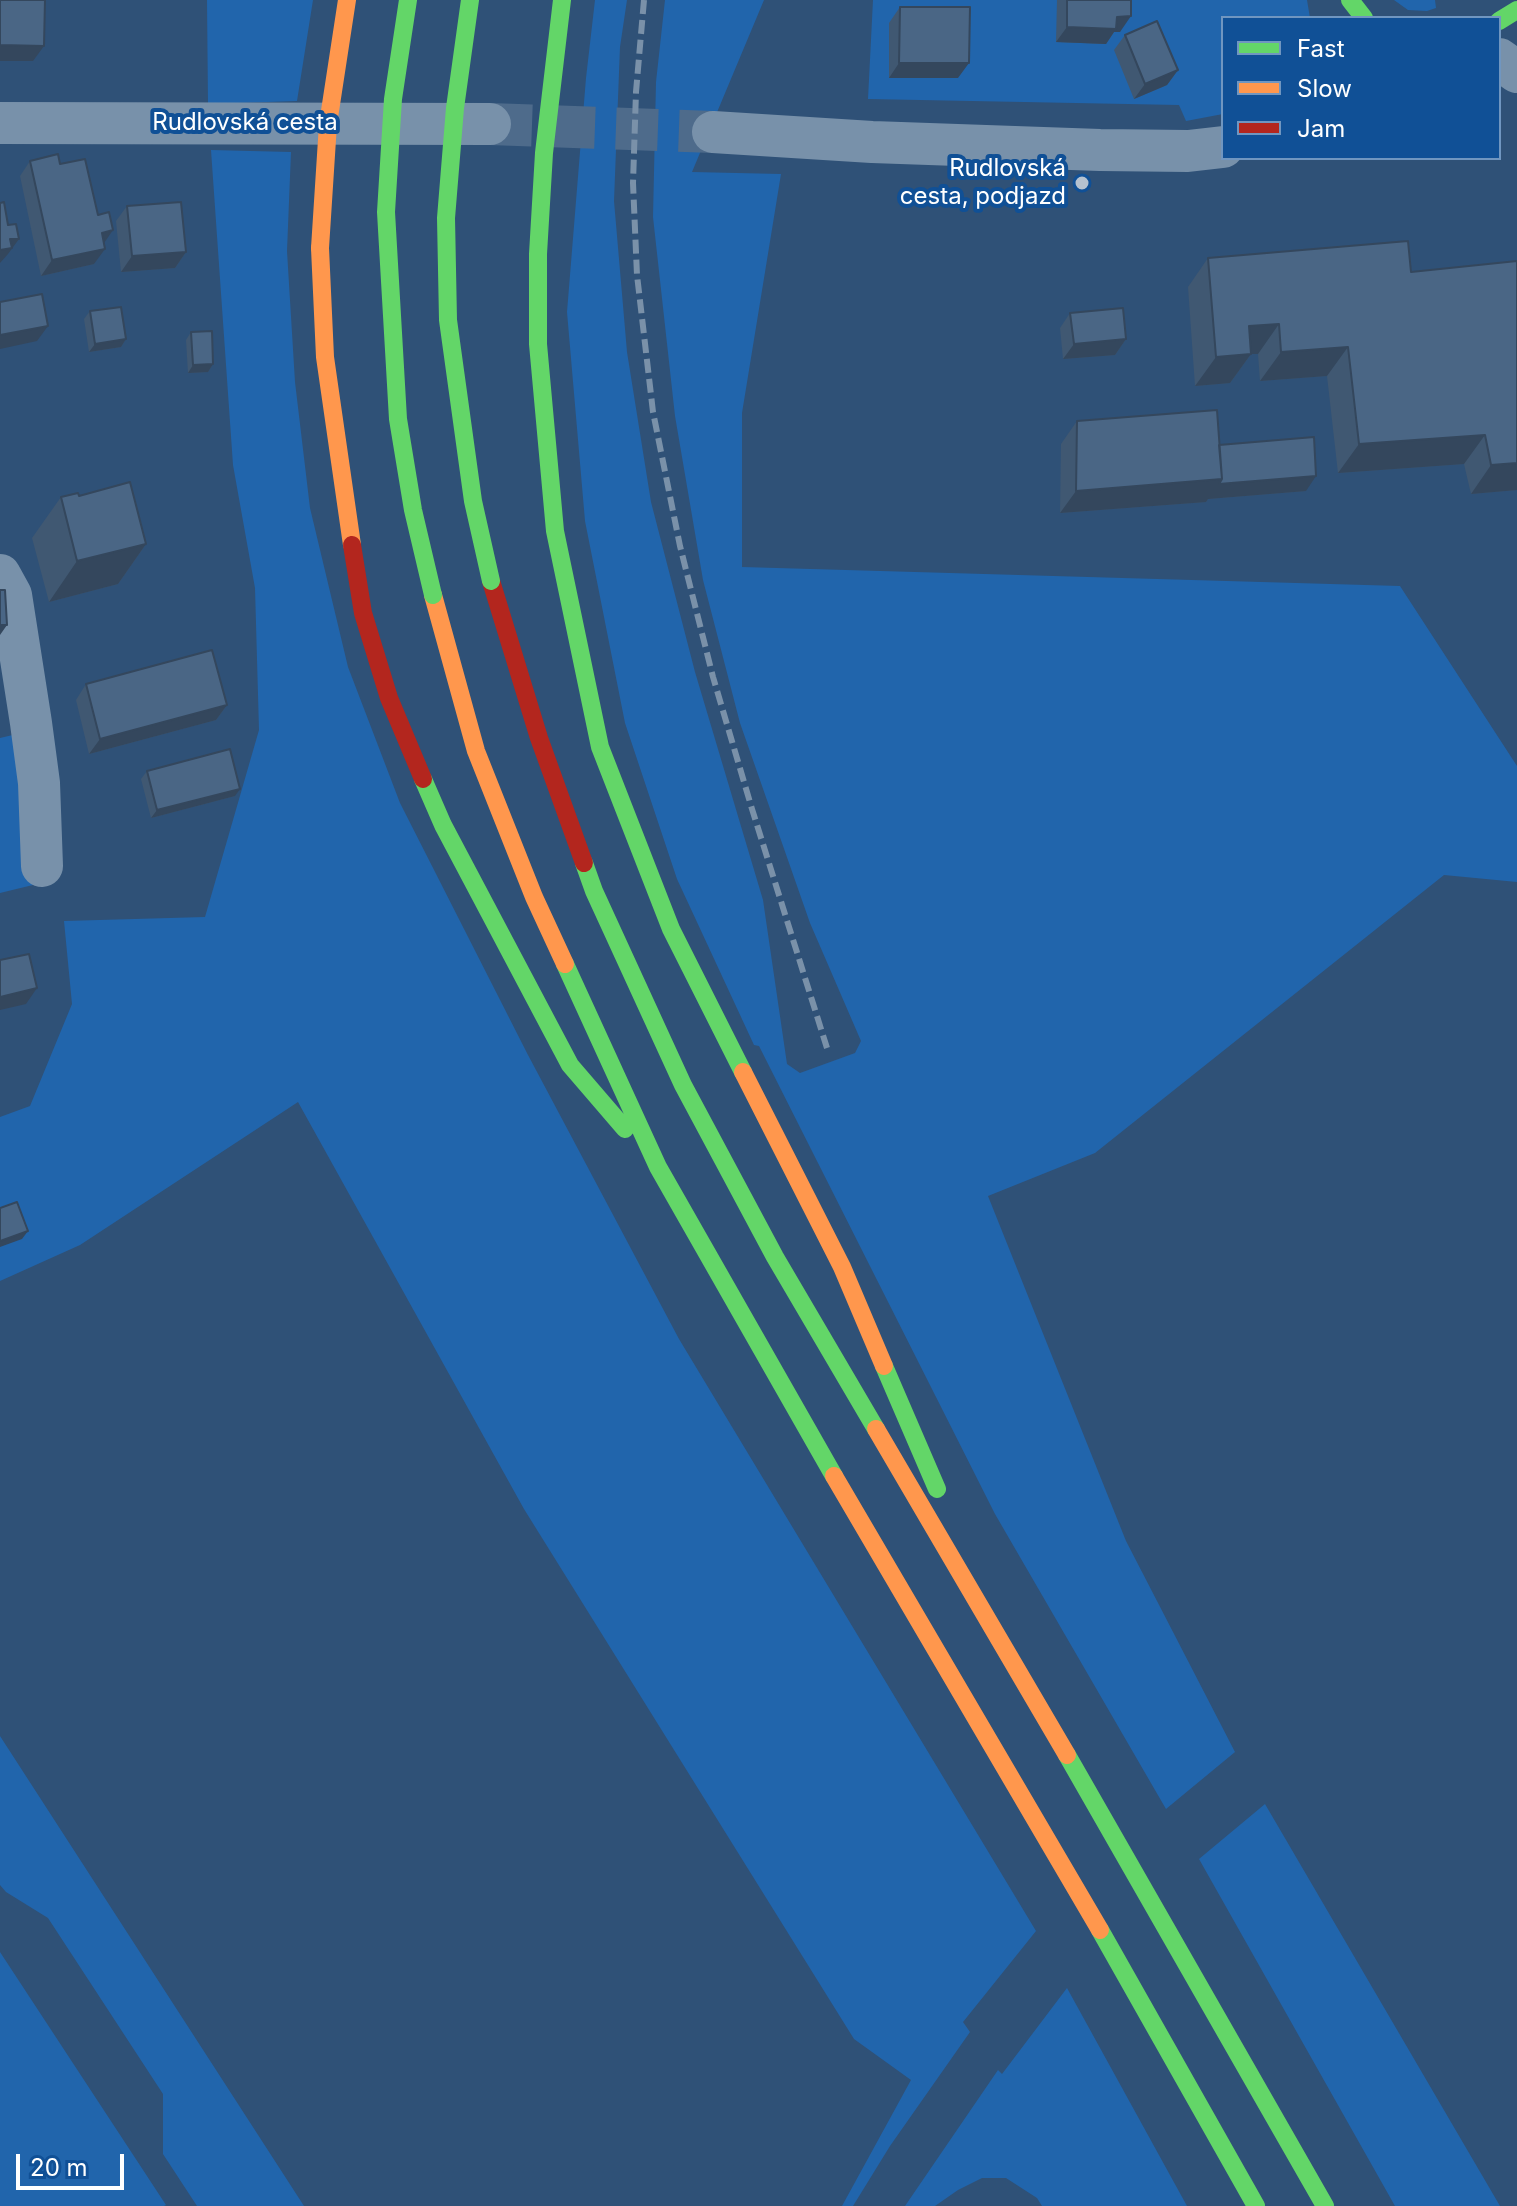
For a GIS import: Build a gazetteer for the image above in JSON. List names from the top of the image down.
{
  "streets": {
    "street": ["Rudlovská cesta"]
  },
  "places": ["Rudlovská cesta, podjazd"],
  "legend": ["Fast", "Slow", "Jam"],
  "scale_bar": "20 m"
}
